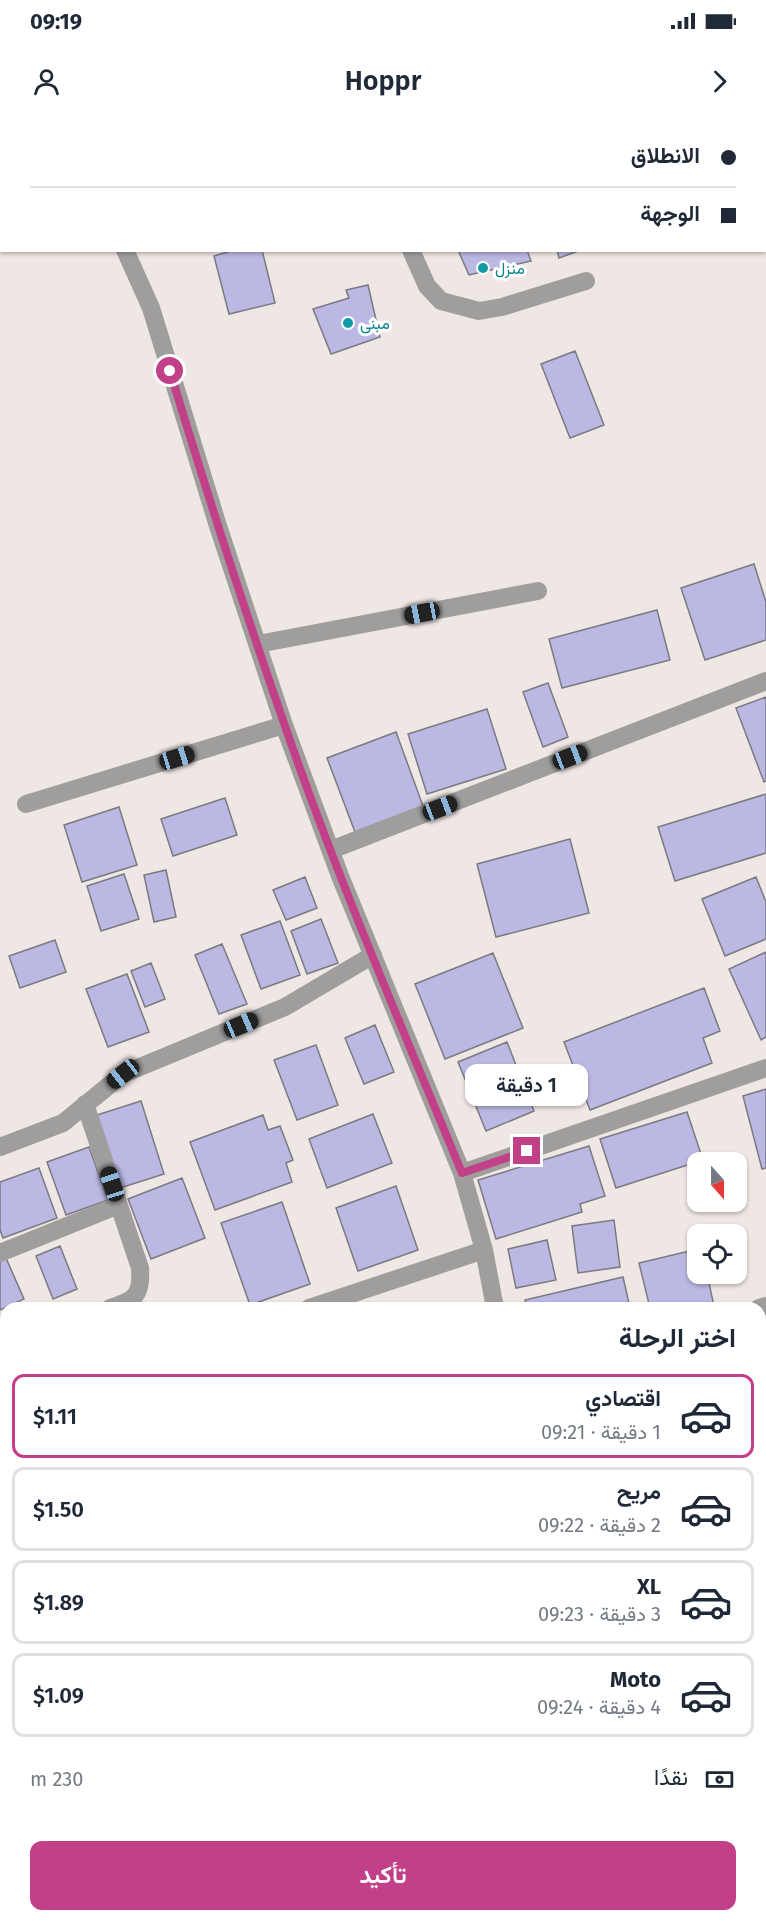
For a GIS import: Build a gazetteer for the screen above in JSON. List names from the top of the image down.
{
  "places": ["منزل", "مبنى"],
  "north": "bottom",
  "page": {
    "status": "09:19",
    "header": "Hoppr",
    "banner": ["الانطلاق", "الوجهة"],
    "bubble": "1 دقيقة",
    "heading": "اختر الرحلة",
    "list": [
      {
        "name": "اقتصادي",
        "note": "1 دقيقة · 09:21",
        "value": "$1.11"
      },
      {
        "name": "مريح",
        "note": "2 دقيقة · 09:22",
        "value": "$1.50"
      },
      {
        "name": "XL",
        "note": "3 دقيقة · 09:23",
        "value": "$1.89"
      },
      {
        "name": "Moto",
        "note": "4 دقيقة · 09:24",
        "value": "$1.09"
      }
    ],
    "pay": ["نقدًا", "230 m"],
    "buttons": "تأكيد"
  }
}
